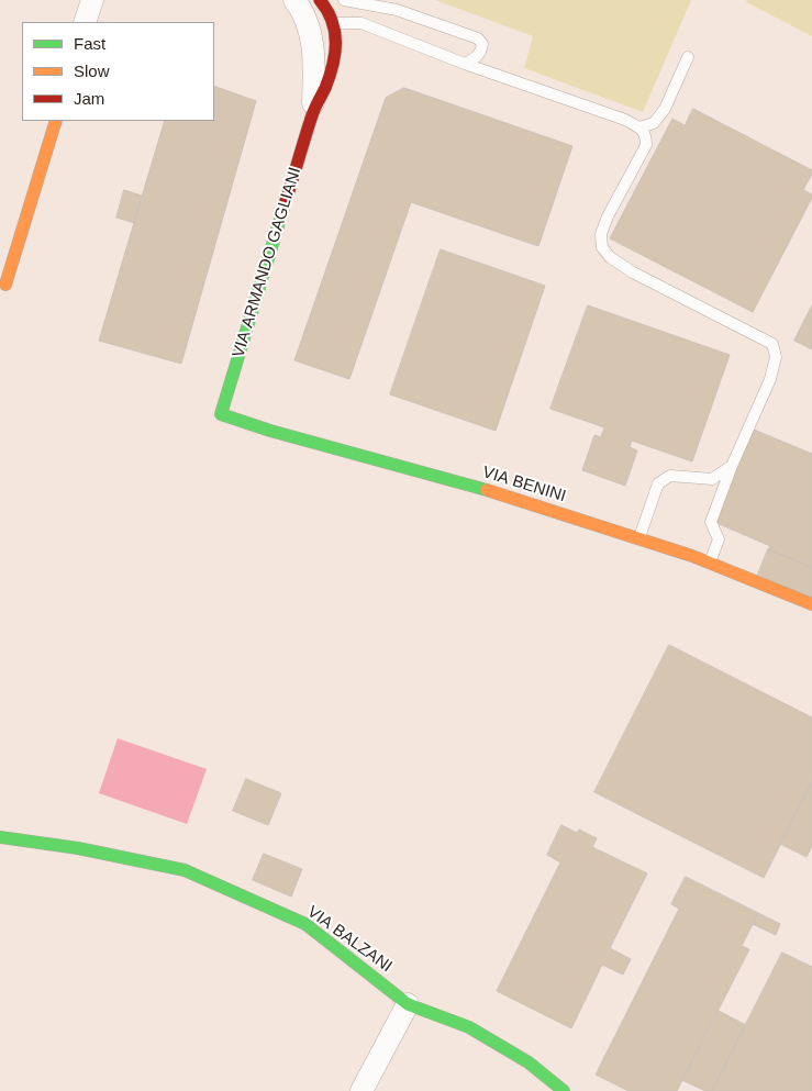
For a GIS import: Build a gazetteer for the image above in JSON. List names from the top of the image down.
{
  "streets": {
    "street": ["VIA ARMANDO GAGLIANI", "VIA BENINI", "VIA BALZANI"]
  },
  "crossings": [
    ["VIA ARMANDO GAGLIANI", "VIA BENINI"]
  ],
  "legend": ["Fast", "Slow", "Jam"]
}
